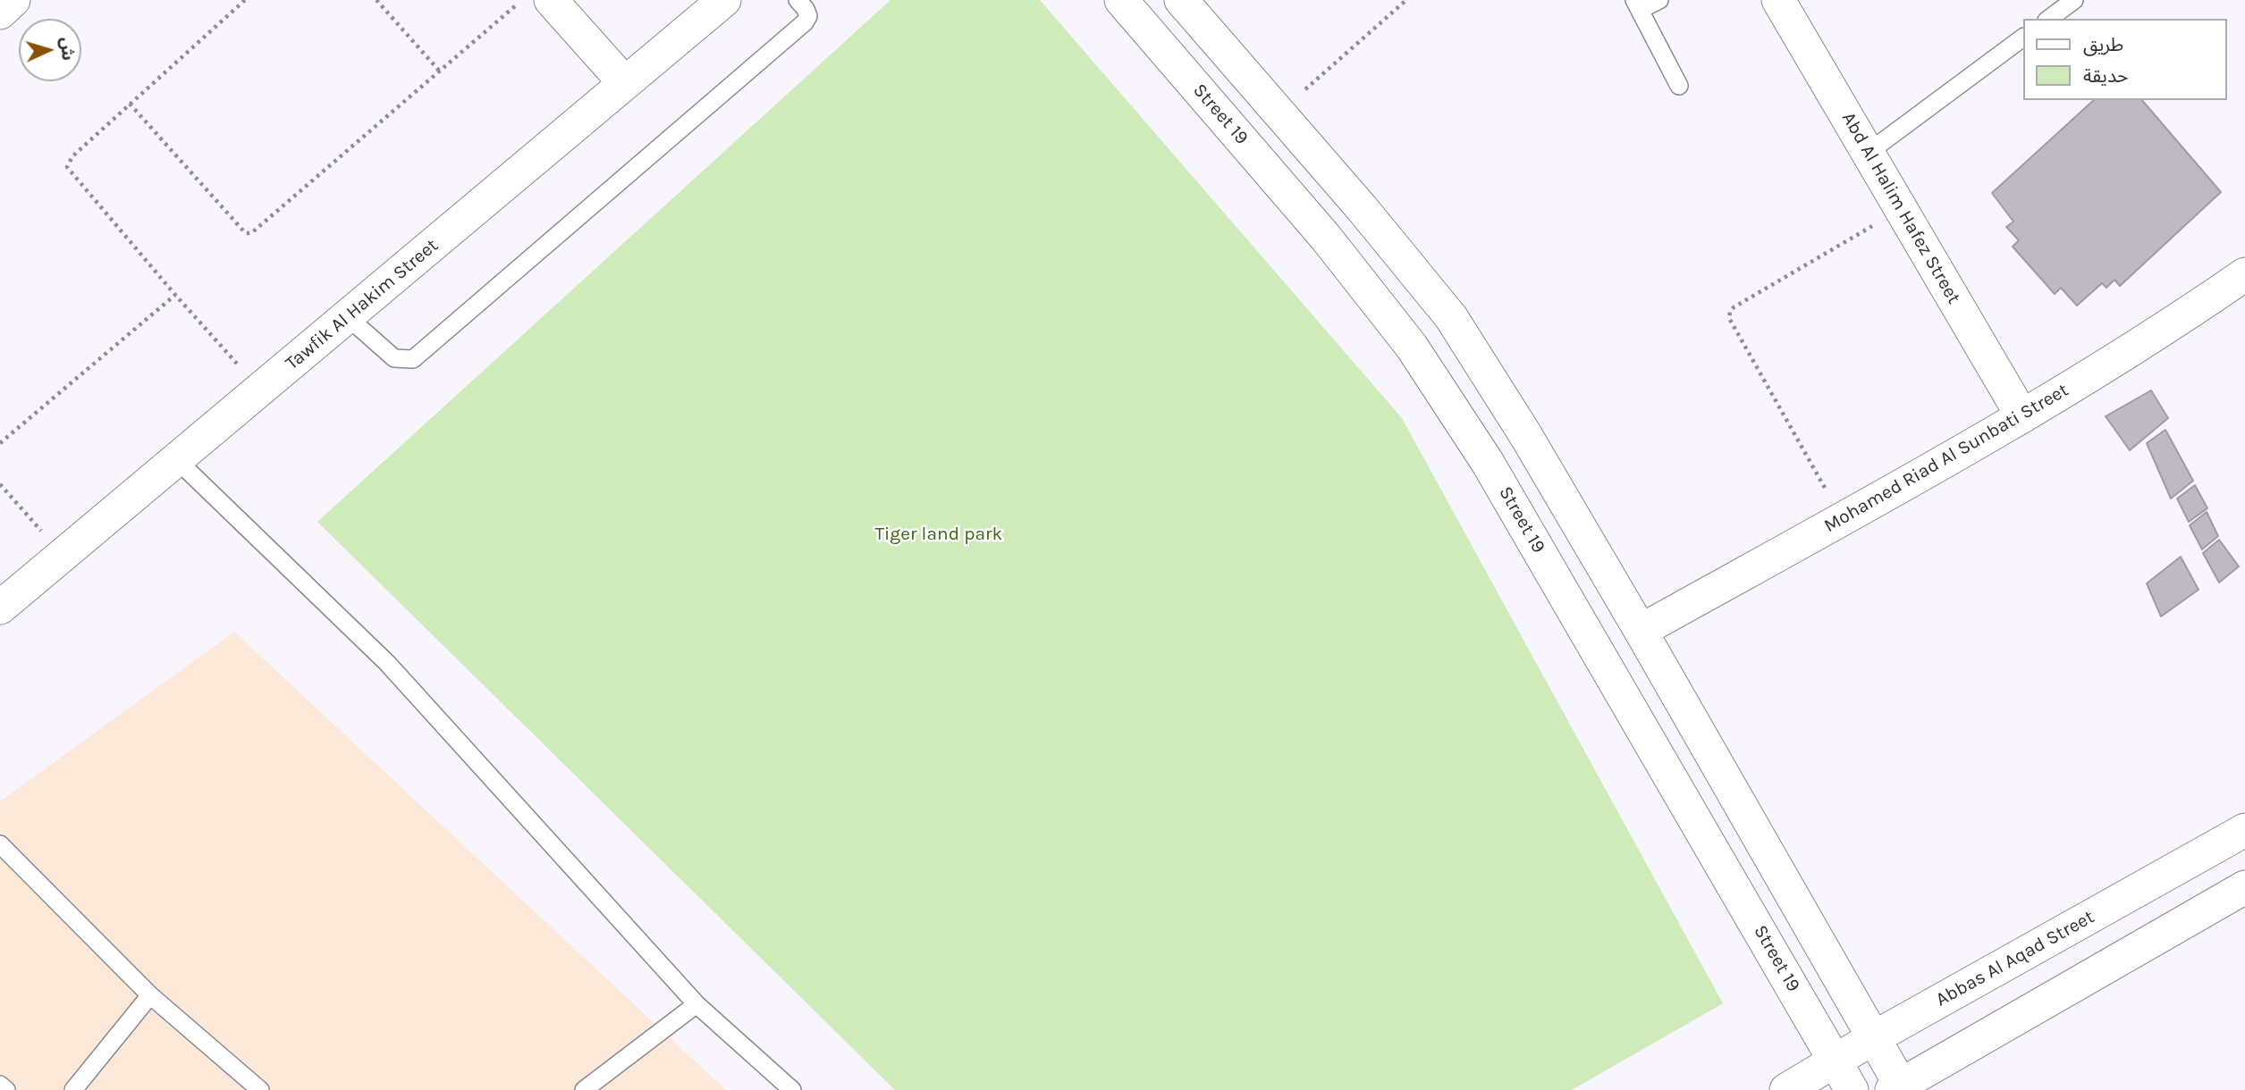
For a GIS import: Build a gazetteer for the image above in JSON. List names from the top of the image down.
{
  "streets": {
    "street": [
      "Street 19",
      "Abd Al Halim Hafez Street",
      "Tawfik Al Hakim Street",
      "Mohamed Riad Al Sunbati Street",
      "Abbas Al Aqad Street"
    ]
  },
  "crossings": [
    ["Street 19", "Abbas Al Aqad Street"],
    ["Abd Al Halim Hafez Street", "Mohamed Riad Al Sunbati Street"]
  ],
  "parks": ["Tiger land park"],
  "legend": ["طريق", "حديقة"],
  "north": "right"
}
